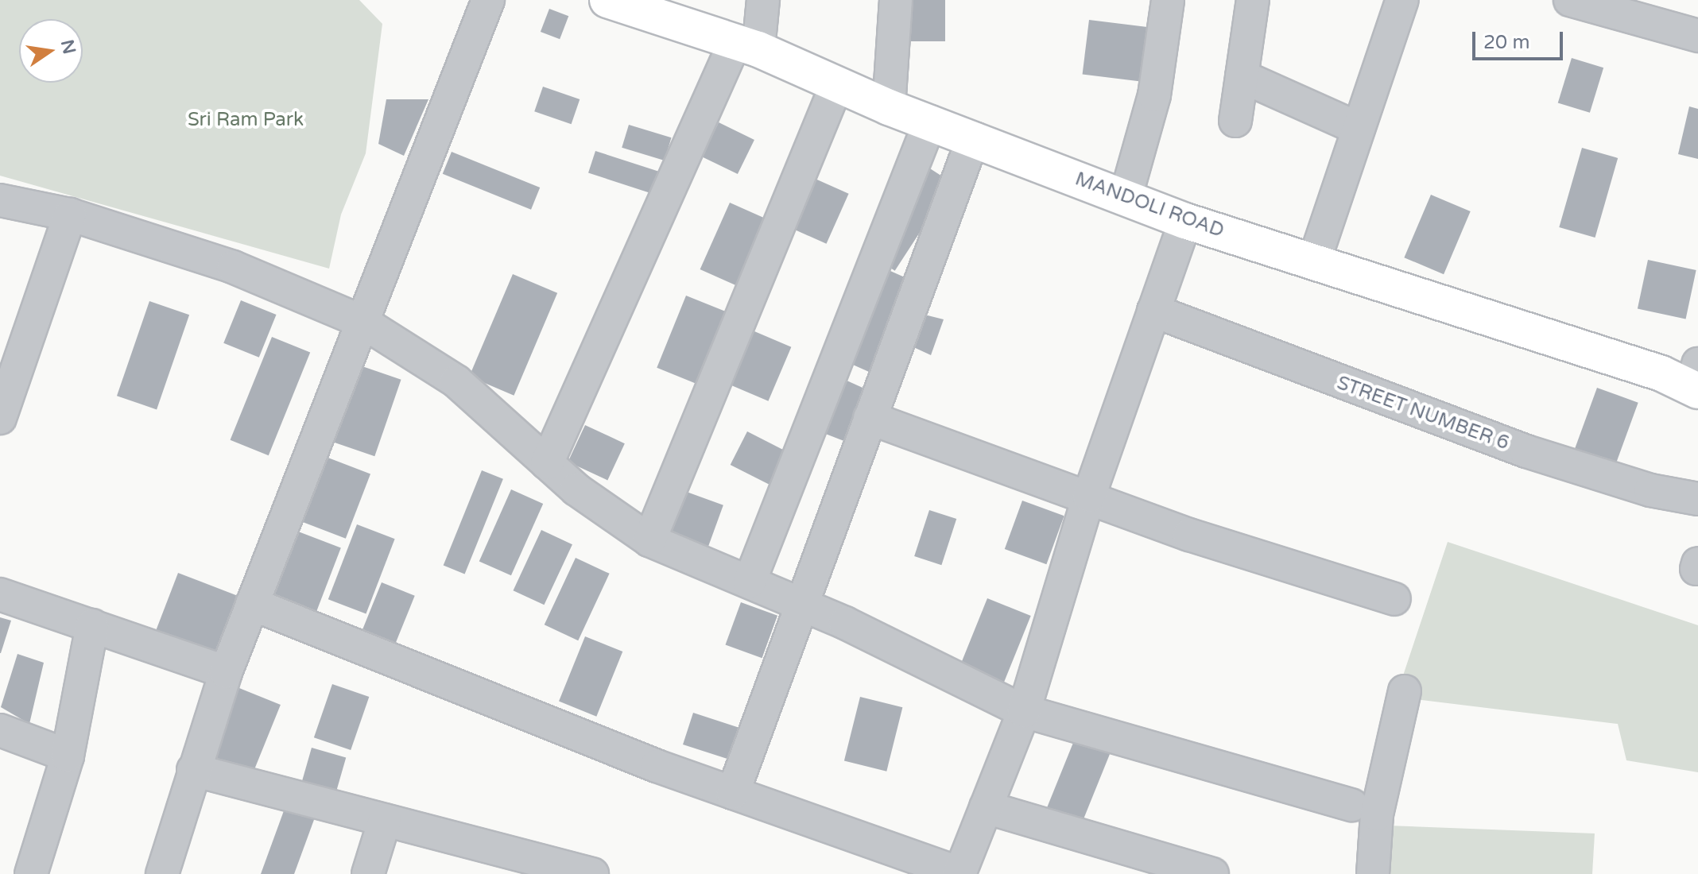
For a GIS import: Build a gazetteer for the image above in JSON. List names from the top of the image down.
{
  "streets": {
    "street": ["MANDOLI ROAD", "STREET NUMBER 6"]
  },
  "parks": ["Sri Ram Park"],
  "scale_bar": "20 m",
  "north": "right"
}
